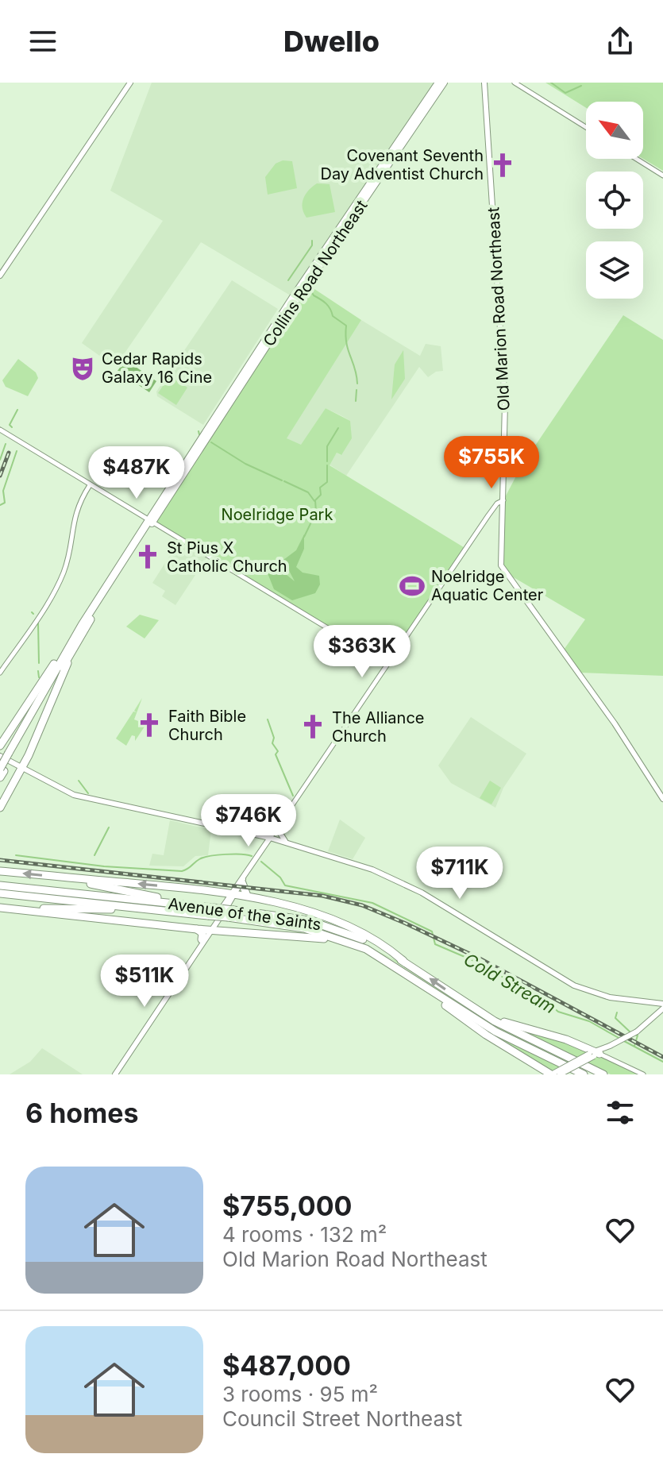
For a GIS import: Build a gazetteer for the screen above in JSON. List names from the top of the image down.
{
  "streets": {
    "highway": ["Collins Road Northeast", "Avenue of the Saints"],
    "main road": ["Old Marion Road Northeast"]
  },
  "water": ["Cold Stream"],
  "parks": ["Noelridge Park"],
  "places": {
    "church": [
      "Covenant Seventh Day Adventist Church",
      "St Pius X Catholic Church",
      "Faith Bible Church",
      "The Alliance Church"
    ],
    "theatre": ["Cedar Rapids Galaxy 16 Cine"],
    "sports": ["Noelridge Aquatic Center"]
  },
  "north": "top left",
  "page": {
    "header": "Dwello",
    "price": [
      "$755K",
      "$487K",
      "$363K",
      "$746K",
      "$711K",
      "$511K"
    ],
    "heading": "6 homes",
    "list": [
      {
        "name": "$755,000",
        "note": "4 rooms · 132 m² · Old Marion Road Northeast"
      },
      {
        "name": "$487,000",
        "note": "3 rooms · 95 m² · Council Street Northeast"
      }
    ]
  }
}
